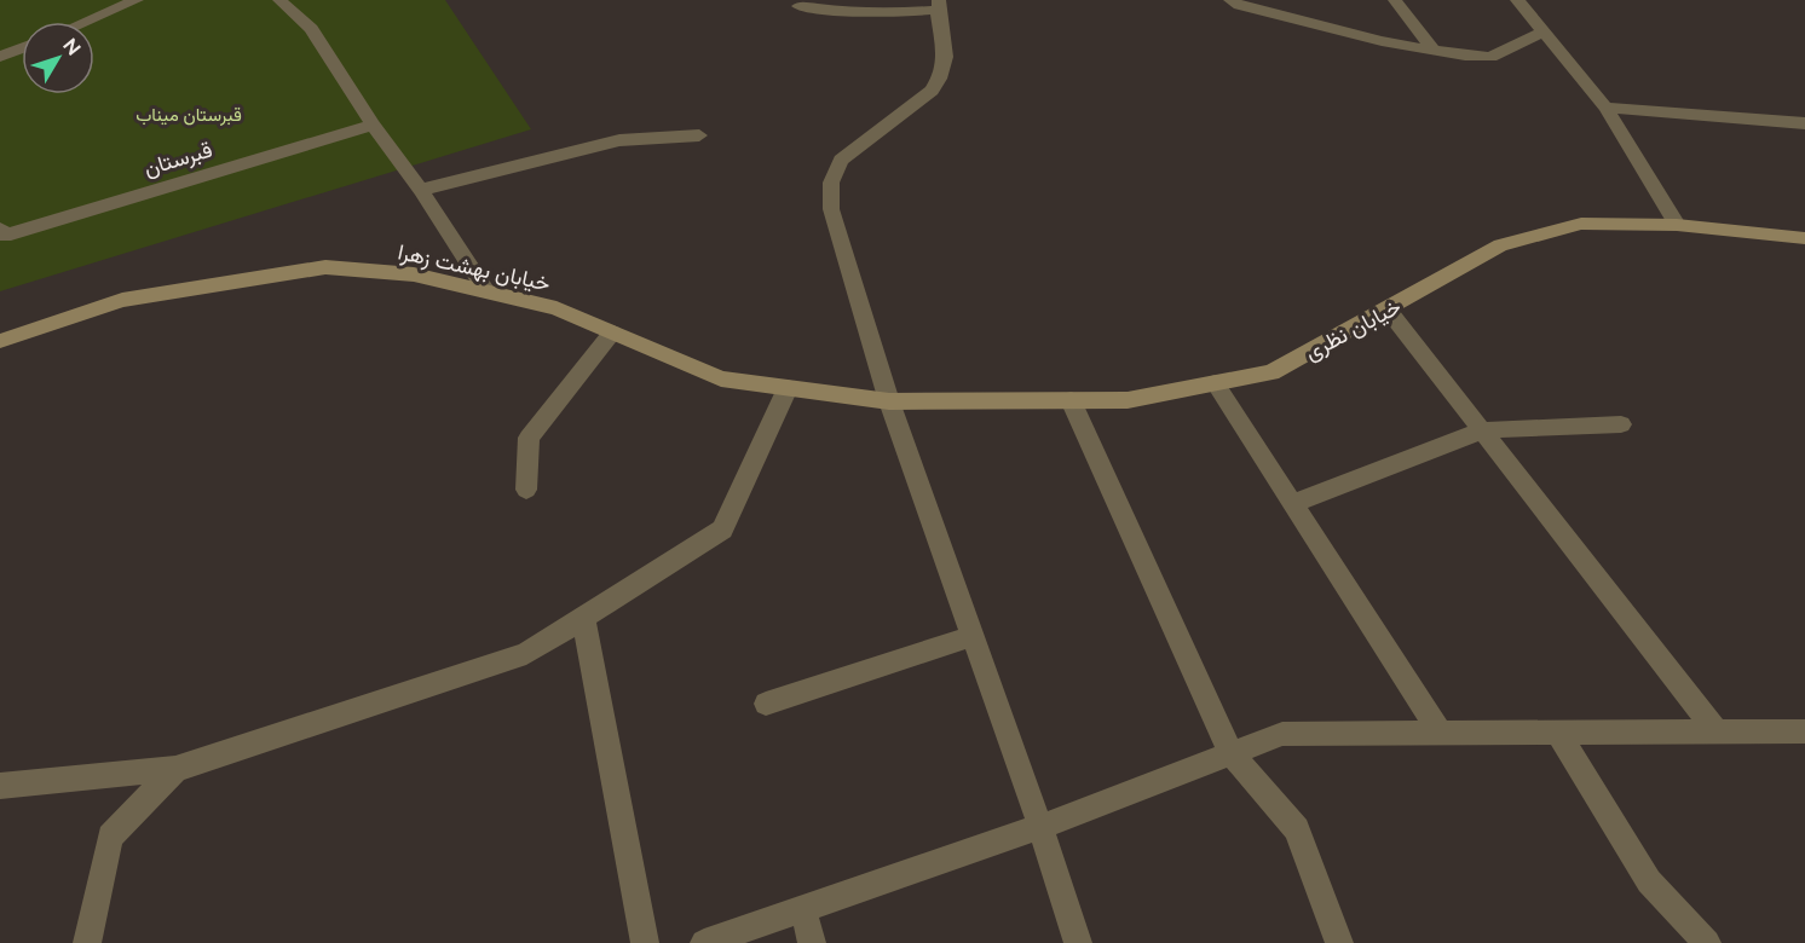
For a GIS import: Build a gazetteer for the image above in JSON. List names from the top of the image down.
{
  "streets": {
    "main road": ["خیابان بهشت زهرا", "خیابان نظری"],
    "street": ["قبرستان"]
  },
  "crossings": [
    ["خیابان بهشت زهرا", "خیابان نظری"]
  ],
  "parks": ["قبرستان میناب"],
  "north": "top right"
}
